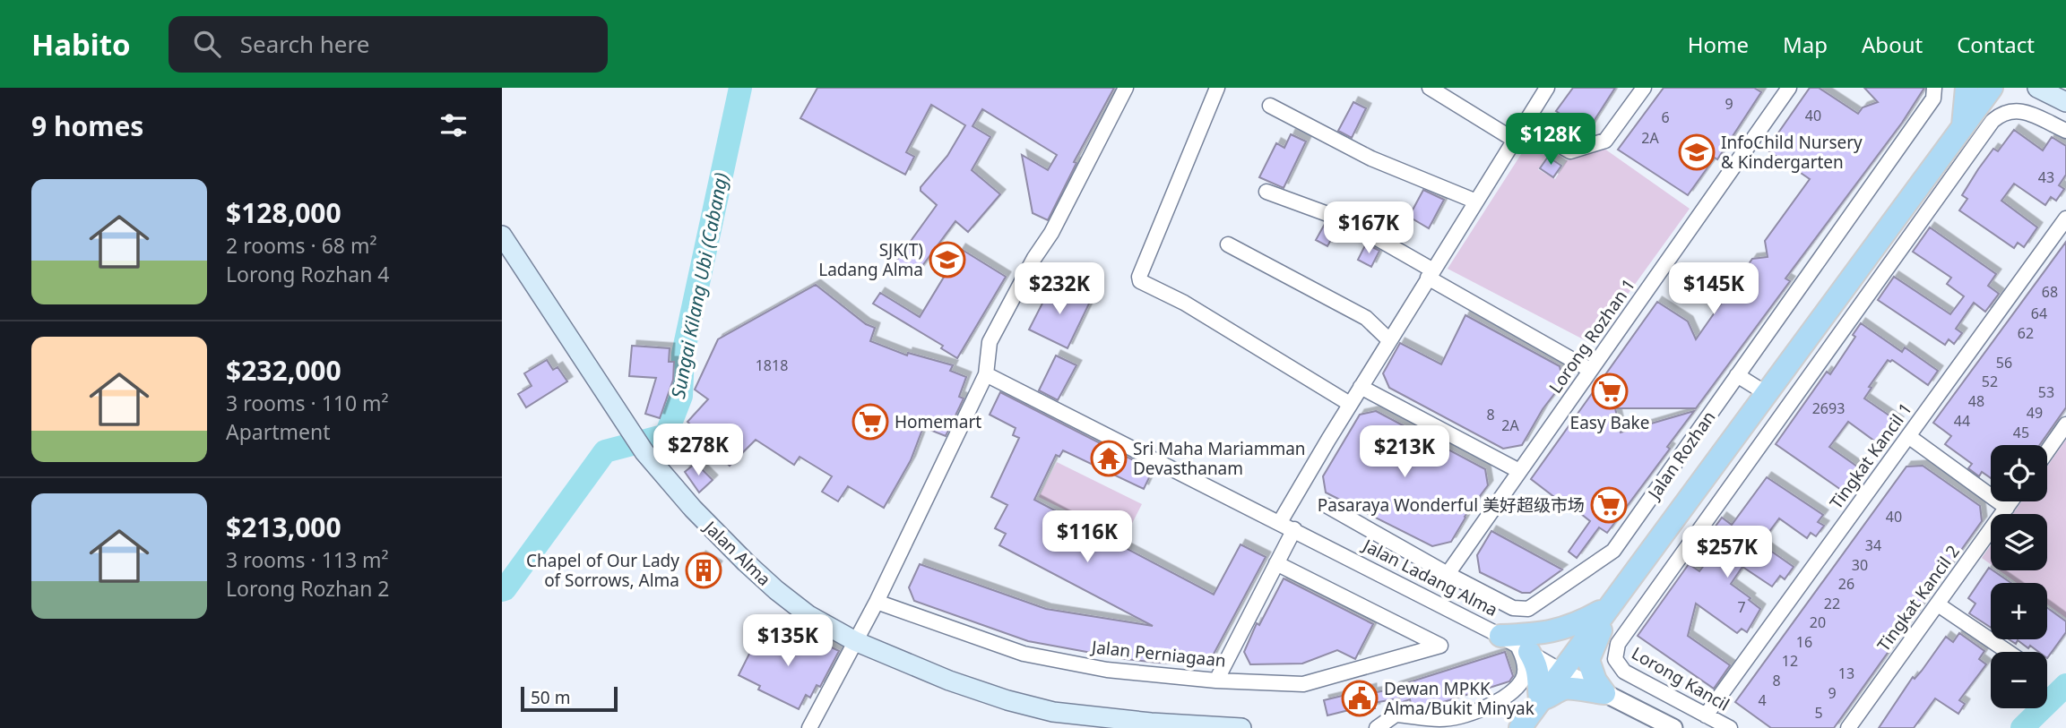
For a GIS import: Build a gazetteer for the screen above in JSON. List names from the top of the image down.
{
  "streets": {
    "main road": ["Jalan Rozhan", "Jalan Alma"],
    "street": [
      "Lorong Rozhan 1",
      "Tingkat Kancil 1",
      "Jalan Ladang Alma",
      "Tingkat Kancil 2",
      "Jalan Perniagaan",
      "Lorong Kancil"
    ]
  },
  "crossings": [
    ["Lorong Rozhan 1", "Jalan Rozhan"],
    ["Jalan Rozhan", "Jalan Ladang Alma"],
    ["Tingkat Kancil 1", "Lorong Kancil"]
  ],
  "water": ["Sungai Kilang Ubi (Cabang)"],
  "places": {
    "school or university": ["InfoChild Nursery & Kindergarten", "SJK(T) Ladang Alma"],
    "supermarket": ["Easy Bake", "Homemart", "Pasaraya Wonderful 美好超级市场"],
    "temple": ["Sri Maha Mariamman Devasthanam"],
    "building": ["Chapel of Our Lady of Sorrows, Alma"],
    "public building": ["Dewan MPKK Alma/Bukit Minyak"]
  },
  "house_numbers": [
    "9",
    "40",
    "6",
    "2A",
    "43",
    "68",
    "64",
    "62",
    "56",
    "1818",
    "52",
    "53",
    "48",
    "2693",
    "49",
    "8",
    "44",
    "2A",
    "45",
    "40",
    "34",
    "30",
    "26",
    "22",
    "7",
    "20",
    "16",
    "12",
    "13",
    "8",
    "9",
    "4",
    "5"
  ],
  "scale_bar": "50 m",
  "page": {
    "header": "Habito",
    "search": "Search here",
    "nav": [
      "Home",
      "Map",
      "About",
      "Contact"
    ],
    "heading": "9 homes",
    "price": [
      "$128K",
      "$167K",
      "$232K",
      "$145K",
      "$278K",
      "$213K",
      "$116K",
      "$257K",
      "$135K"
    ],
    "list": [
      {
        "name": "$128,000",
        "note": "2 rooms · 68 m² · Lorong Rozhan 4"
      },
      {
        "name": "$232,000",
        "note": "3 rooms · 110 m² · Apartment"
      },
      {
        "name": "$213,000",
        "note": "3 rooms · 113 m² · Lorong Rozhan 2"
      }
    ],
    "map_buttons": ["+", "−"],
    "scale": "50 m"
  }
}
